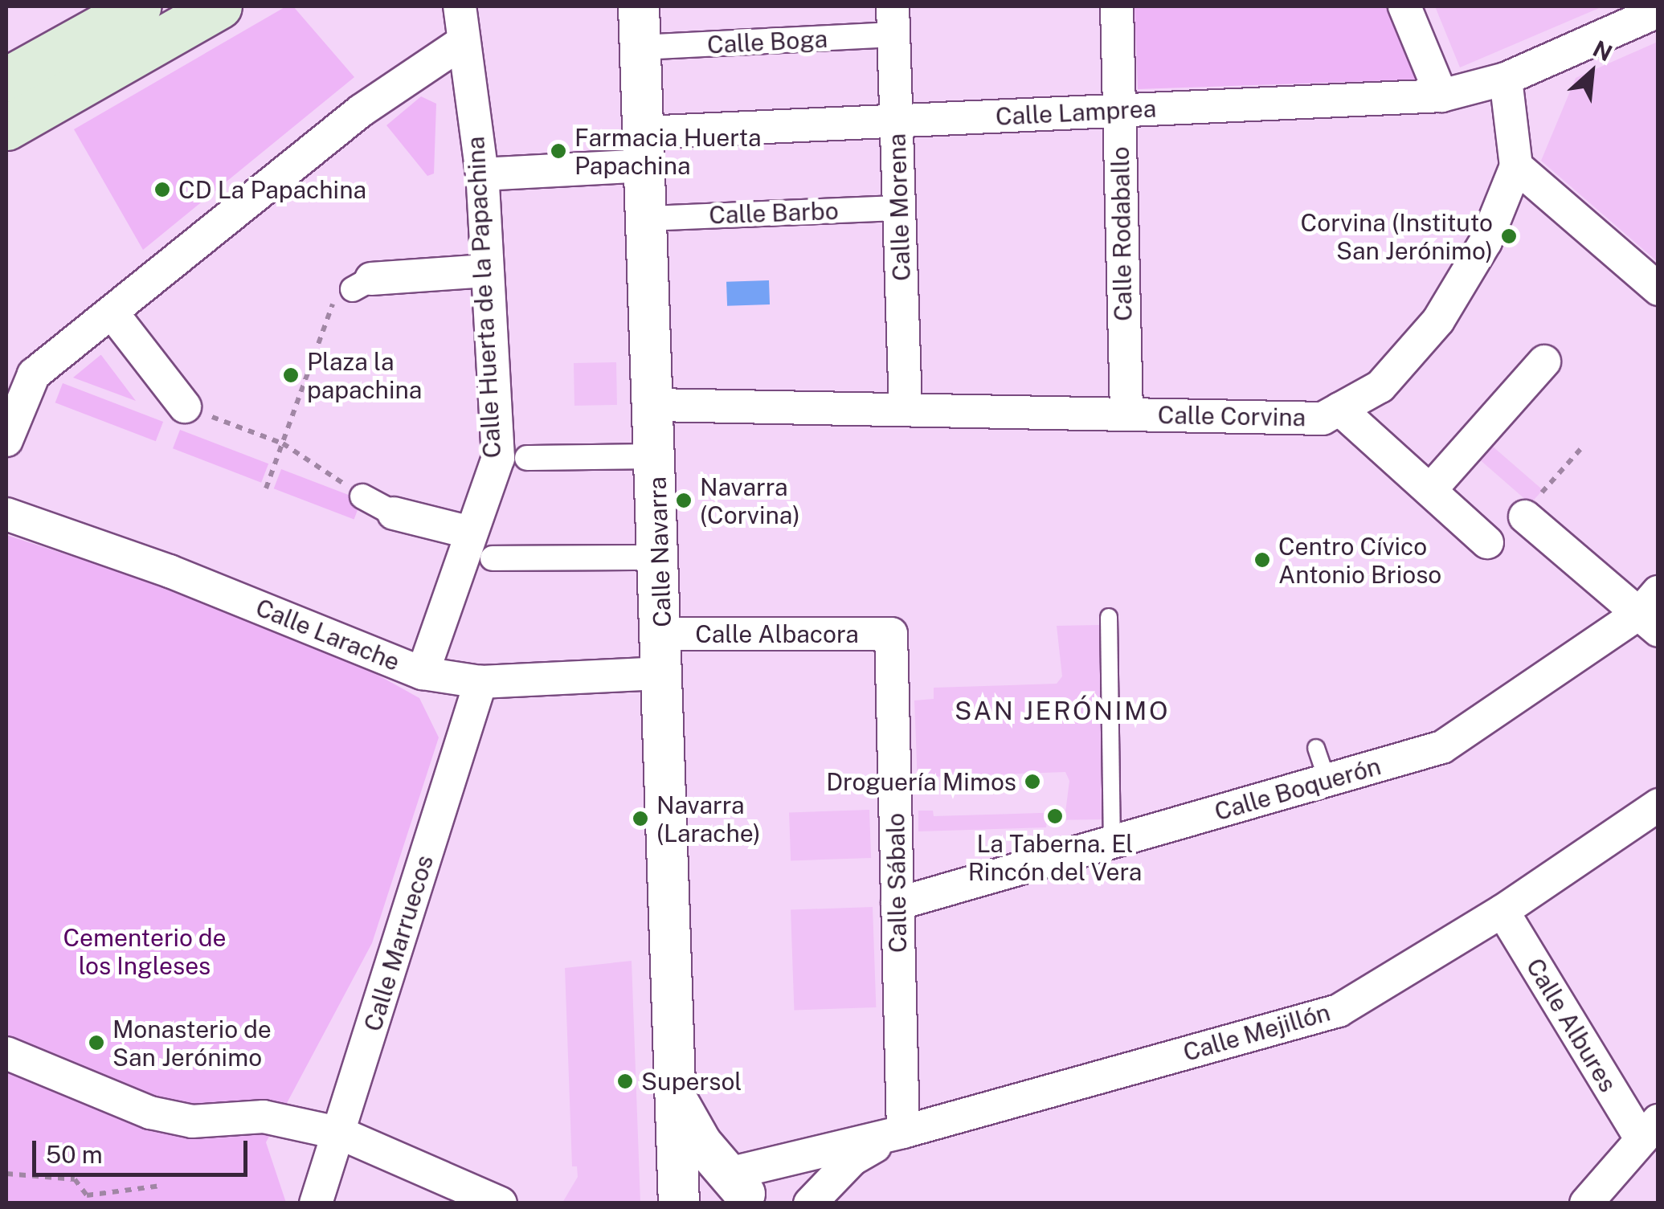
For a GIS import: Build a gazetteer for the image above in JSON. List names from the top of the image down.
{
  "streets": {
    "street": [
      "Calle Boga",
      "Calle Lamprea",
      "Calle Morena",
      "Calle Barbo",
      "Calle Rodaballo",
      "Calle Huerta de la Papachina",
      "Calle Corvina",
      "Calle Navarra",
      "Calle Albacora",
      "Calle Larache",
      "Calle Boquerón",
      "Calle Sábalo",
      "Calle Marruecos",
      "Calle Albures",
      "Calle Mejillón"
    ]
  },
  "crossings": [
    ["Calle Boga", "Calle Morena"],
    ["Calle Boga", "Calle Navarra"],
    ["Calle Lamprea", "Calle Morena"],
    ["Calle Lamprea", "Calle Rodaballo"],
    ["Calle Lamprea", "Calle Huerta de la Papachina"],
    ["Calle Lamprea", "Calle Navarra"],
    ["Calle Morena", "Calle Barbo"],
    ["Calle Morena", "Calle Corvina"],
    ["Calle Barbo", "Calle Navarra"],
    ["Calle Rodaballo", "Calle Corvina"],
    ["Calle Huerta de la Papachina", "Calle Larache"],
    ["Calle Corvina", "Calle Navarra"],
    ["Calle Navarra", "Calle Albacora"],
    ["Calle Navarra", "Calle Larache"],
    ["Calle Navarra", "Calle Mejillón"],
    ["Calle Albacora", "Calle Larache"],
    ["Calle Albacora", "Calle Sábalo"],
    ["Calle Larache", "Calle Marruecos"],
    ["Calle Boquerón", "Calle Sábalo"],
    ["Calle Sábalo", "Calle Mejillón"],
    ["Calle Albures", "Calle Mejillón"]
  ],
  "districts": ["SAN JERÓNIMO"],
  "parks": ["Cementerio de los Ingleses"],
  "places": [
    "Farmacia Huerta Papachina",
    "CD La Papachina",
    "Corvina (Instituto San Jerónimo)",
    "Plaza la papachina",
    "Navarra (Corvina)",
    "Centro Cívico Antonio Brioso",
    "Droguería Mimos",
    "La Taberna. El Rincón del Vera",
    "Navarra (Larache)",
    "Monasterio de San Jerónimo",
    "Supersol"
  ],
  "scale_bar": "50 m",
  "north": "top right"
}
